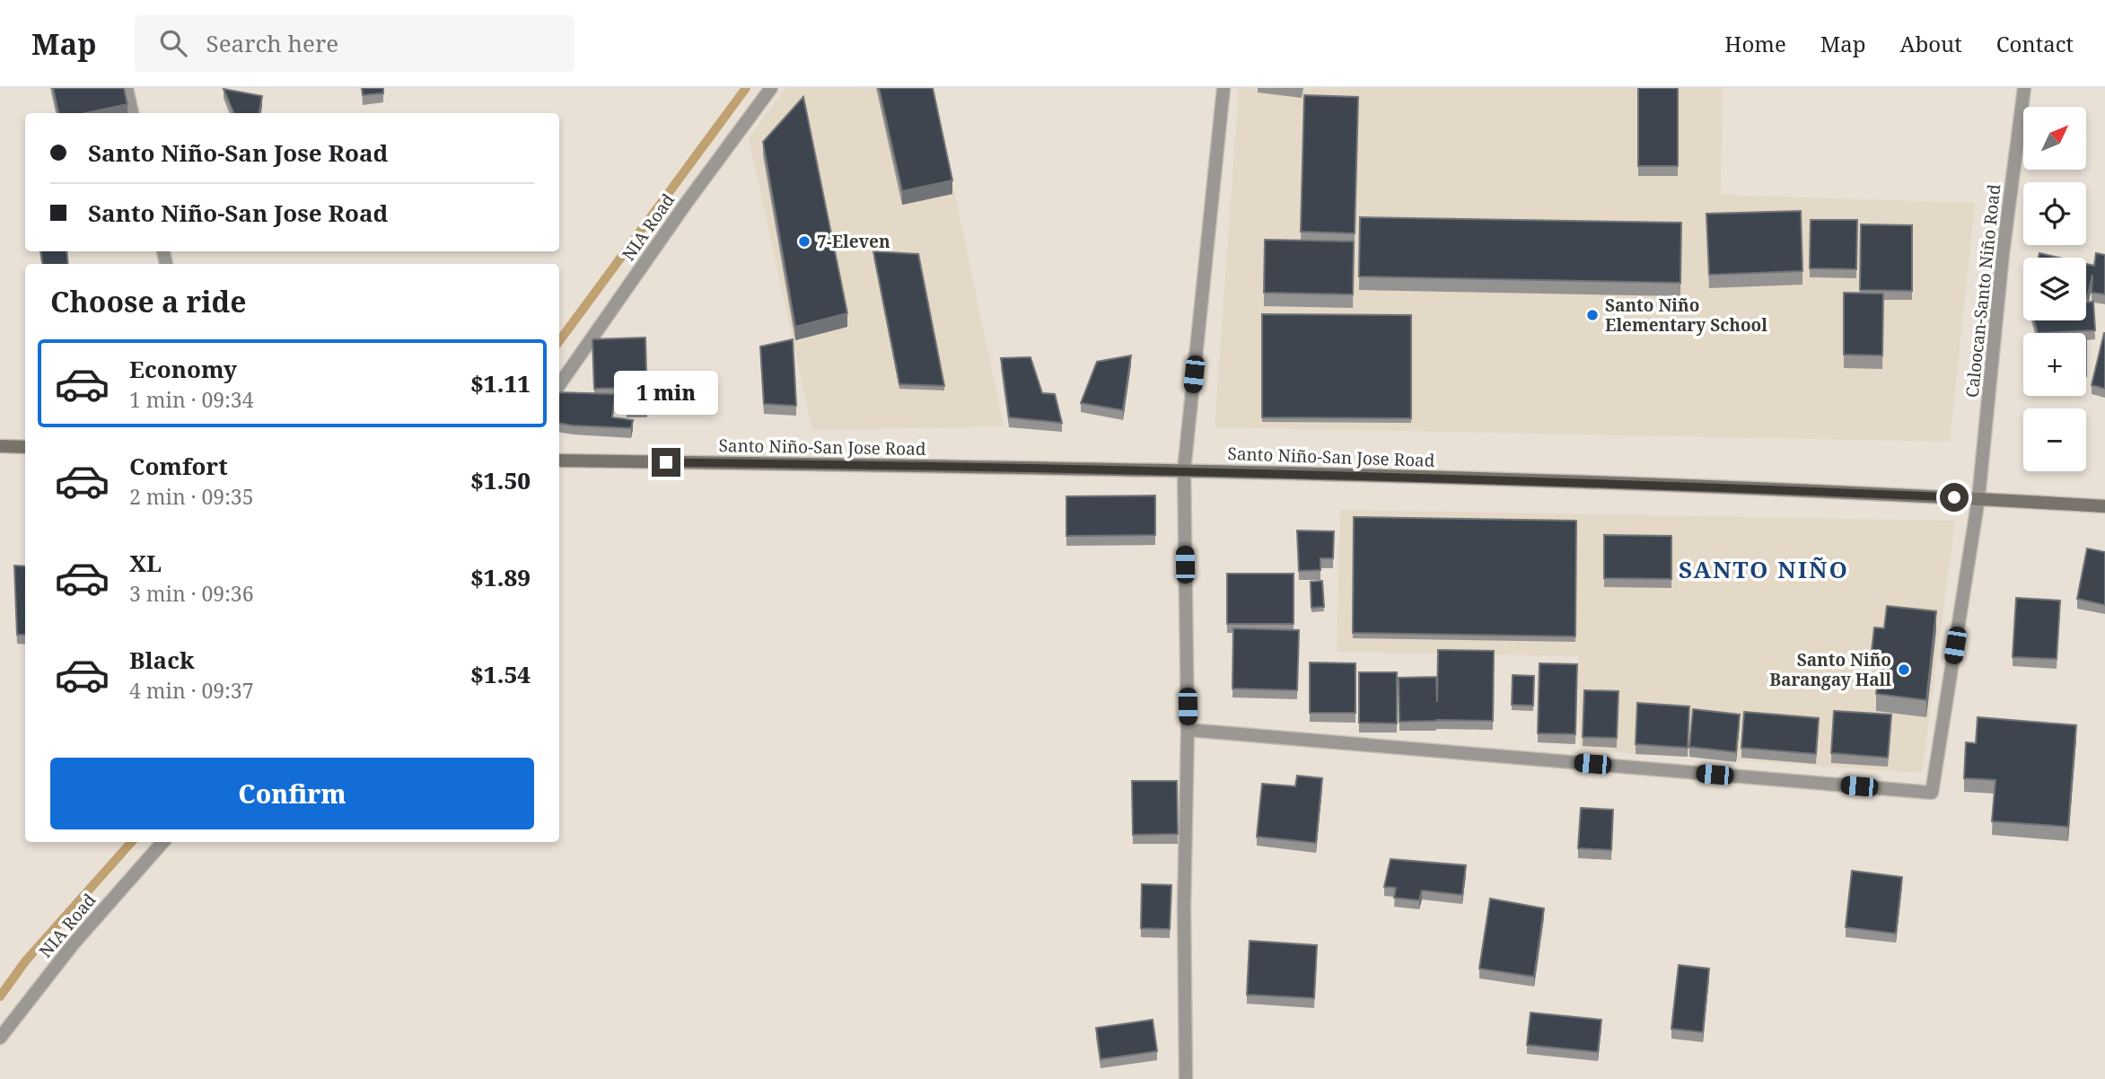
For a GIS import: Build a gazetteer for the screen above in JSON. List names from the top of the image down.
{
  "streets": {
    "main road": ["Santo Niño-San Jose Road"],
    "street": ["NIA Road", "Caloocan-Santo Niño Road"]
  },
  "crossings": [
    ["Caloocan-Santo Niño Road", "Santo Niño-San Jose Road"]
  ],
  "districts": ["SANTO NIÑO"],
  "places": ["7-Eleven", "Santo Niño Elementary School", "Santo Niño Barangay Hall"],
  "north": "top right",
  "page": {
    "header": "Map",
    "search": "Search here",
    "nav": [
      "Home",
      "Map",
      "About",
      "Contact"
    ],
    "map_buttons": ["+", "−"],
    "banner": ["Santo Niño-San Jose Road", "Santo Niño-San Jose Road"],
    "heading": "Choose a ride",
    "list": [
      {
        "name": "Economy",
        "note": "1 min · 09:34",
        "value": "$1.11"
      },
      {
        "name": "Comfort",
        "note": "2 min · 09:35",
        "value": "$1.50"
      },
      {
        "name": "XL",
        "note": "3 min · 09:36",
        "value": "$1.89"
      },
      {
        "name": "Black",
        "note": "4 min · 09:37",
        "value": "$1.54"
      }
    ],
    "bubble": "1 min",
    "buttons": "Confirm"
  }
}
